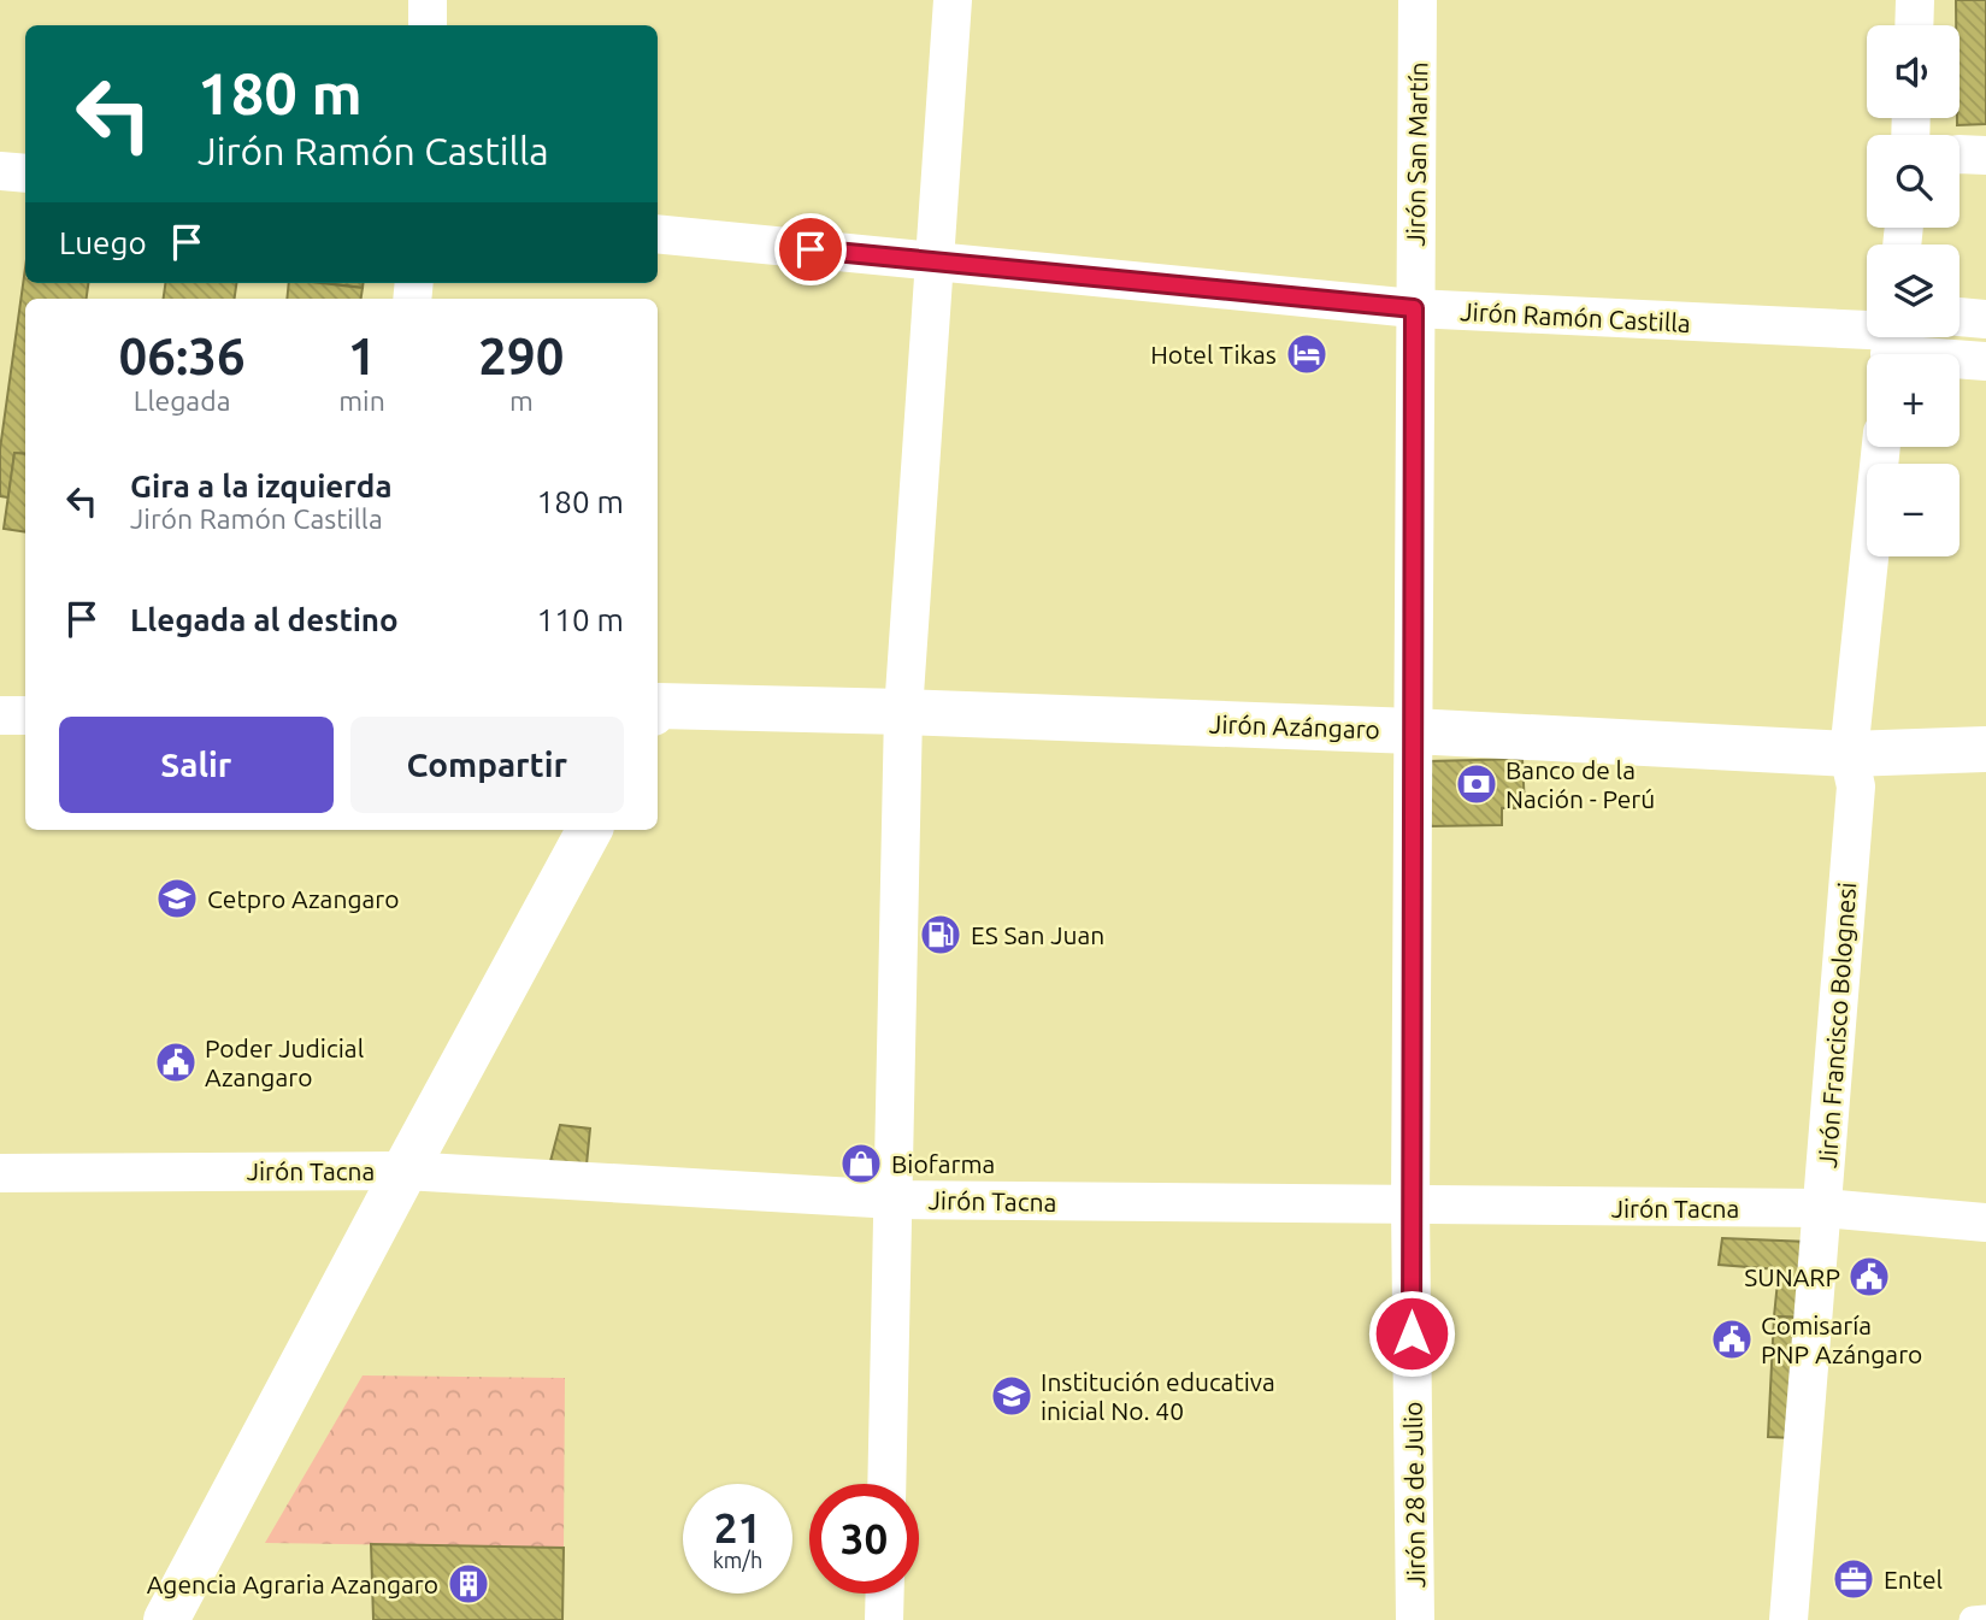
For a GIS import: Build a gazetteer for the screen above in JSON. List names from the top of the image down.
{
  "streets": {
    "street": [
      "Jirón San Martín",
      "Jirón Ramón Castilla",
      "Jirón Azángaro",
      "Jirón Francisco Bolognesi",
      "Jirón Tacna",
      "Jirón 28 de Julio"
    ]
  },
  "crossings": [
    ["Jirón San Martín", "Jirón Ramón Castilla"],
    ["Jirón San Martín", "Jirón 28 de Julio"],
    ["Jirón Ramón Castilla", "Jirón 28 de Julio"],
    ["Jirón Azángaro", "Jirón Francisco Bolognesi"],
    ["Jirón Azángaro", "Jirón 28 de Julio"],
    ["Jirón Francisco Bolognesi", "Jirón Tacna"],
    ["Jirón Tacna", "Jirón 28 de Julio"]
  ],
  "places": {
    "hotel": ["Hotel Tikas"],
    "bank": ["Banco de la Nación - Perú"],
    "school or university": ["Cetpro Azangaro", "Institución educativa inicial No. 40"],
    "fuel station": ["ES San Juan"],
    "public building": ["Poder Judicial Azangaro", "SUNARP", "Comisaría PNP Azángaro"],
    "shop": ["Biofarma"],
    "office": ["Entel"],
    "building": ["Agencia Agraria Azangaro"]
  },
  "page": {
    "map_buttons": ["+", "−"],
    "turn": ["180 m", "Jirón Ramón Castilla"],
    "then": "Luego",
    "eta": [
      "06:36",
      "Llegada",
      "1",
      "min",
      "290",
      "m"
    ],
    "list": [
      {
        "name": "Gira a la izquierda",
        "note": "Jirón Ramón Castilla",
        "value": "180 m"
      },
      {
        "name": "Llegada al destino",
        "value": "110 m"
      }
    ],
    "buttons": ["Salir", "Compartir"],
    "speed": "21 km/h",
    "limit": "30"
  }
}
